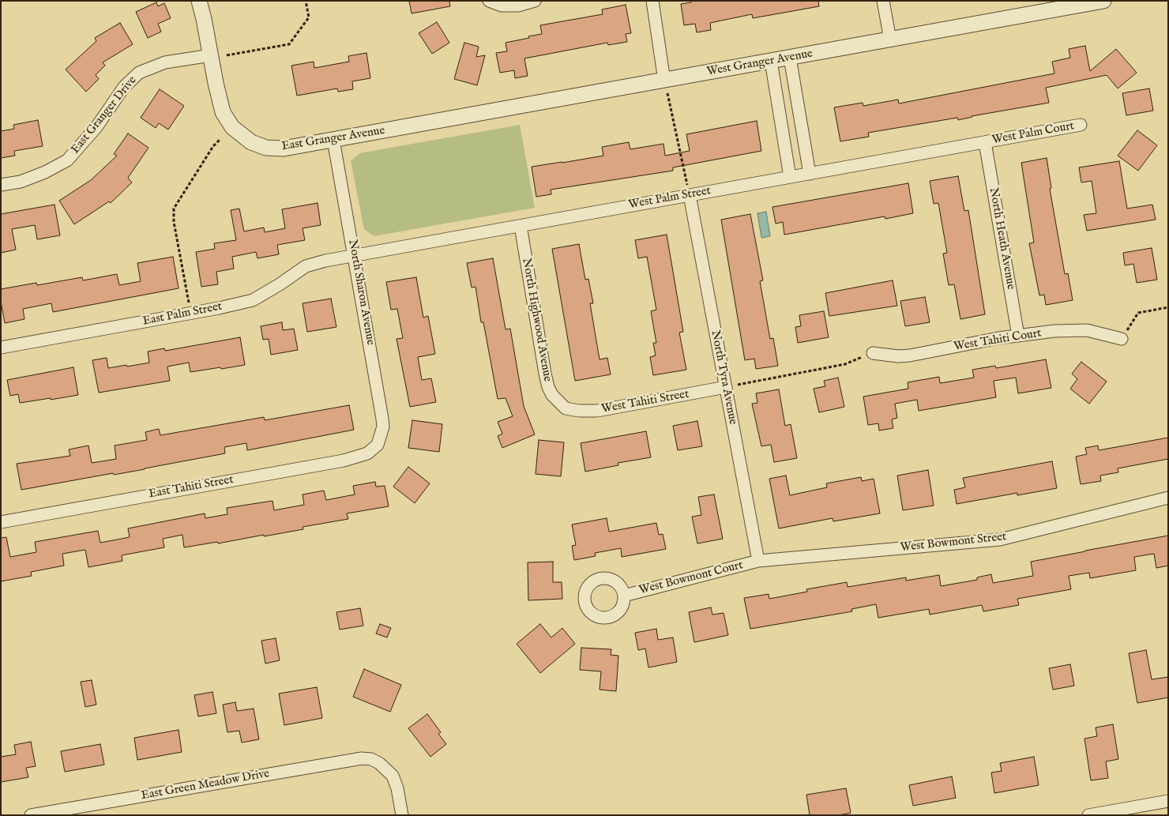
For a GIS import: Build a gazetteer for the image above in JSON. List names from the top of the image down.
{
  "streets": {
    "street": [
      "West Granger Avenue",
      "East Granger Drive",
      "West Palm Court",
      "East Granger Avenue",
      "West Palm Street",
      "North Heath Avenue",
      "North Sharon Avenue",
      "East Palm Street",
      "North Highwood Avenue",
      "West Tahiti Court",
      "North Tyra Avenue",
      "West Tahiti Street",
      "East Tahiti Street",
      "West Bowmont Street",
      "West Bowmont Court",
      "East Green Meadow Drive"
    ]
  },
  "crossings": [
    ["West Granger Avenue", "East Granger Avenue"],
    ["East Granger Drive", "East Granger Avenue"],
    ["West Palm Court", "West Palm Street"],
    ["West Palm Court", "North Heath Avenue"],
    ["East Granger Avenue", "North Sharon Avenue"],
    ["West Palm Street", "North Heath Avenue"],
    ["West Palm Street", "North Sharon Avenue"],
    ["West Palm Street", "East Palm Street"],
    ["West Palm Street", "North Highwood Avenue"],
    ["West Palm Street", "North Tyra Avenue"],
    ["North Heath Avenue", "West Tahiti Court"],
    ["North Sharon Avenue", "East Palm Street"],
    ["North Sharon Avenue", "East Tahiti Street"],
    ["North Highwood Avenue", "West Tahiti Street"],
    ["North Tyra Avenue", "West Tahiti Street"],
    ["North Tyra Avenue", "West Bowmont Street"],
    ["North Tyra Avenue", "West Bowmont Court"],
    ["West Bowmont Street", "West Bowmont Court"]
  ]
}
